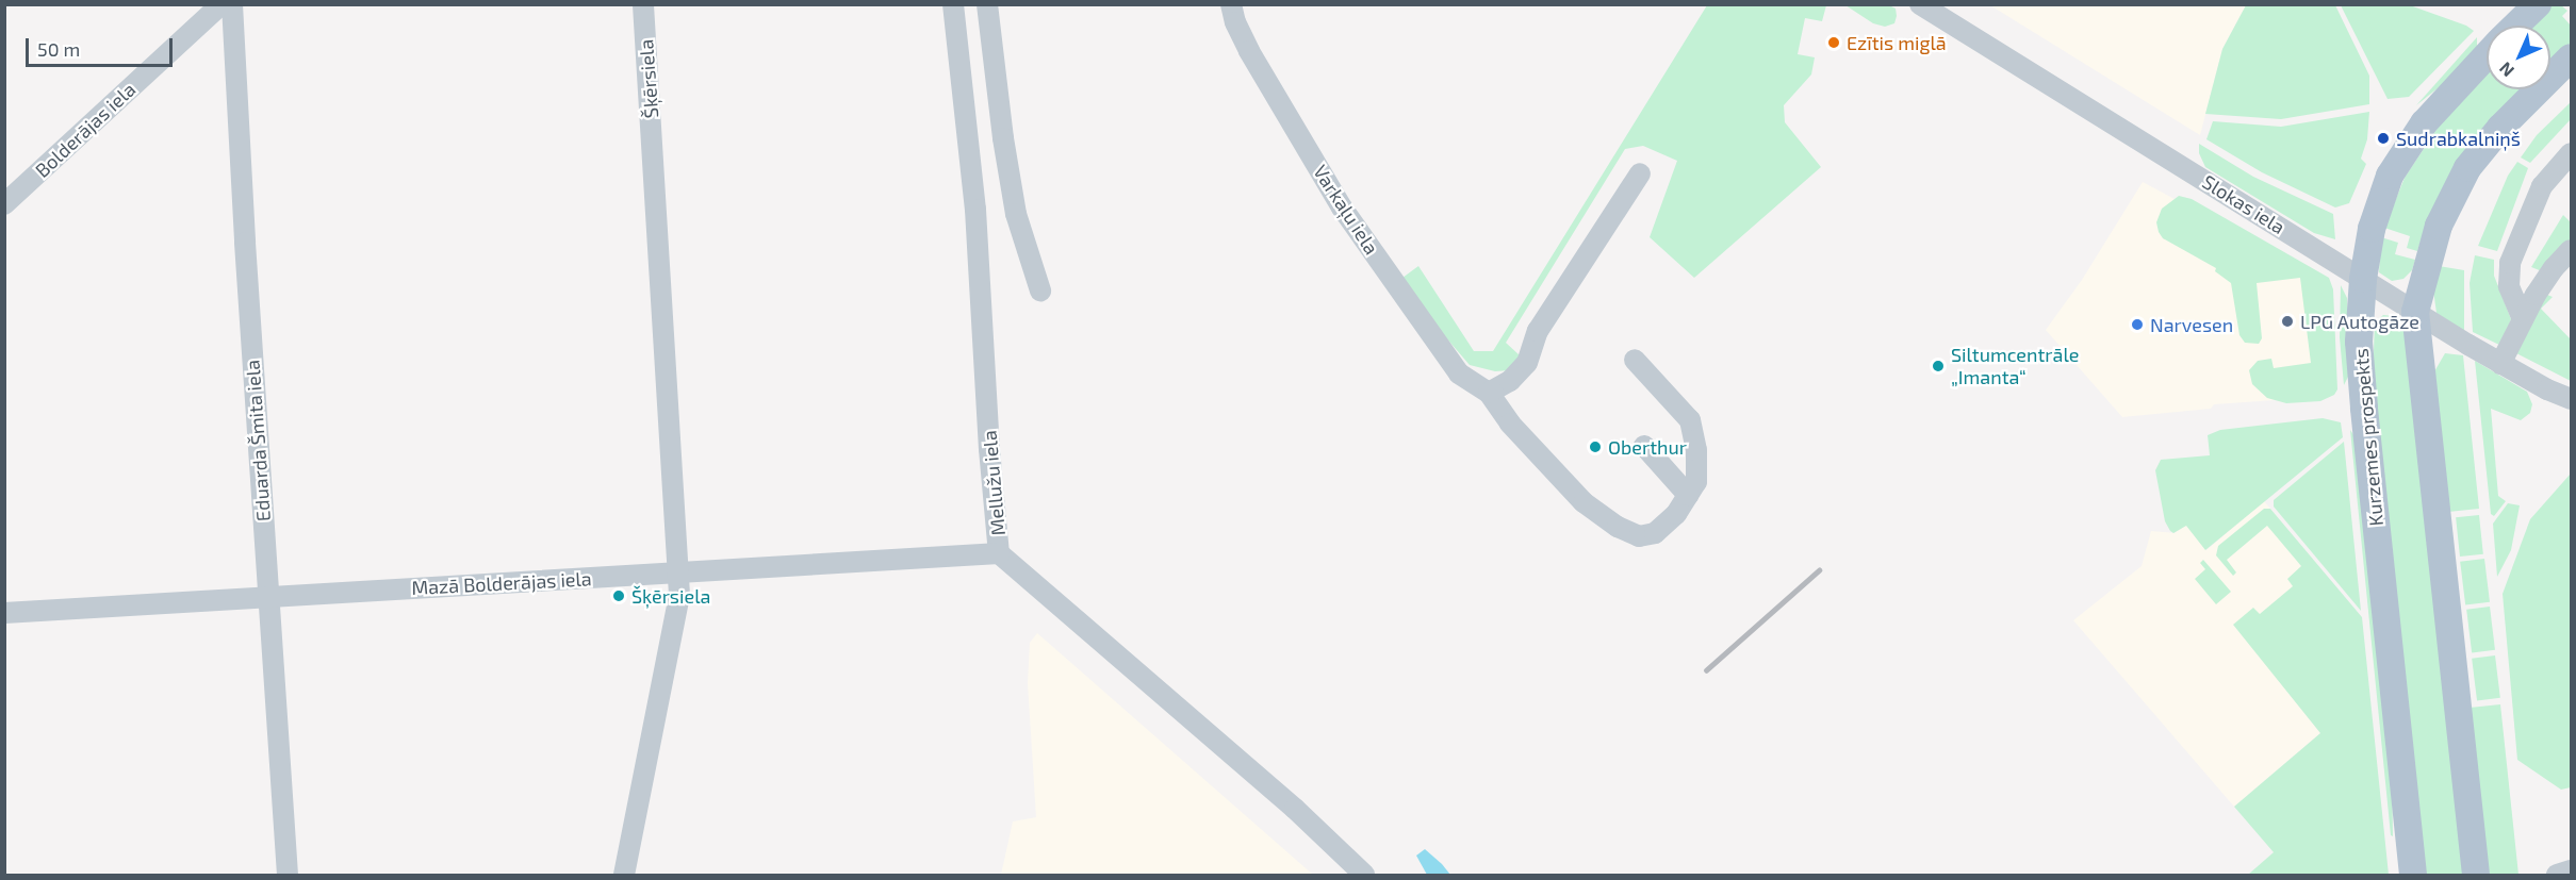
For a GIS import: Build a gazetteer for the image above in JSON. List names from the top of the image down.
{
  "streets": {
    "main road": ["Kurzemes prospekts"],
    "street": [
      "Šķērsiela",
      "Bolderājas iela",
      "Slokas iela",
      "Varkaļu iela",
      "Eduarda Šmita iela",
      "Mellužu iela",
      "Mazā Bolderājas iela"
    ]
  },
  "crossings": [
    ["Šķērsiela", "Mazā Bolderājas iela"],
    ["Slokas iela", "Kurzemes prospekts"],
    ["Eduarda Šmita iela", "Mazā Bolderājas iela"],
    ["Mellužu iela", "Mazā Bolderājas iela"]
  ],
  "places": [
    "Ezītis miglā",
    "Sudrabkalniņš",
    "LPG Autogāze",
    "Narvesen",
    "Siltumcentrāle „Imanta“",
    "Oberthur",
    "Šķērsiela"
  ],
  "scale_bar": "50 m",
  "north": "bottom left"
}
